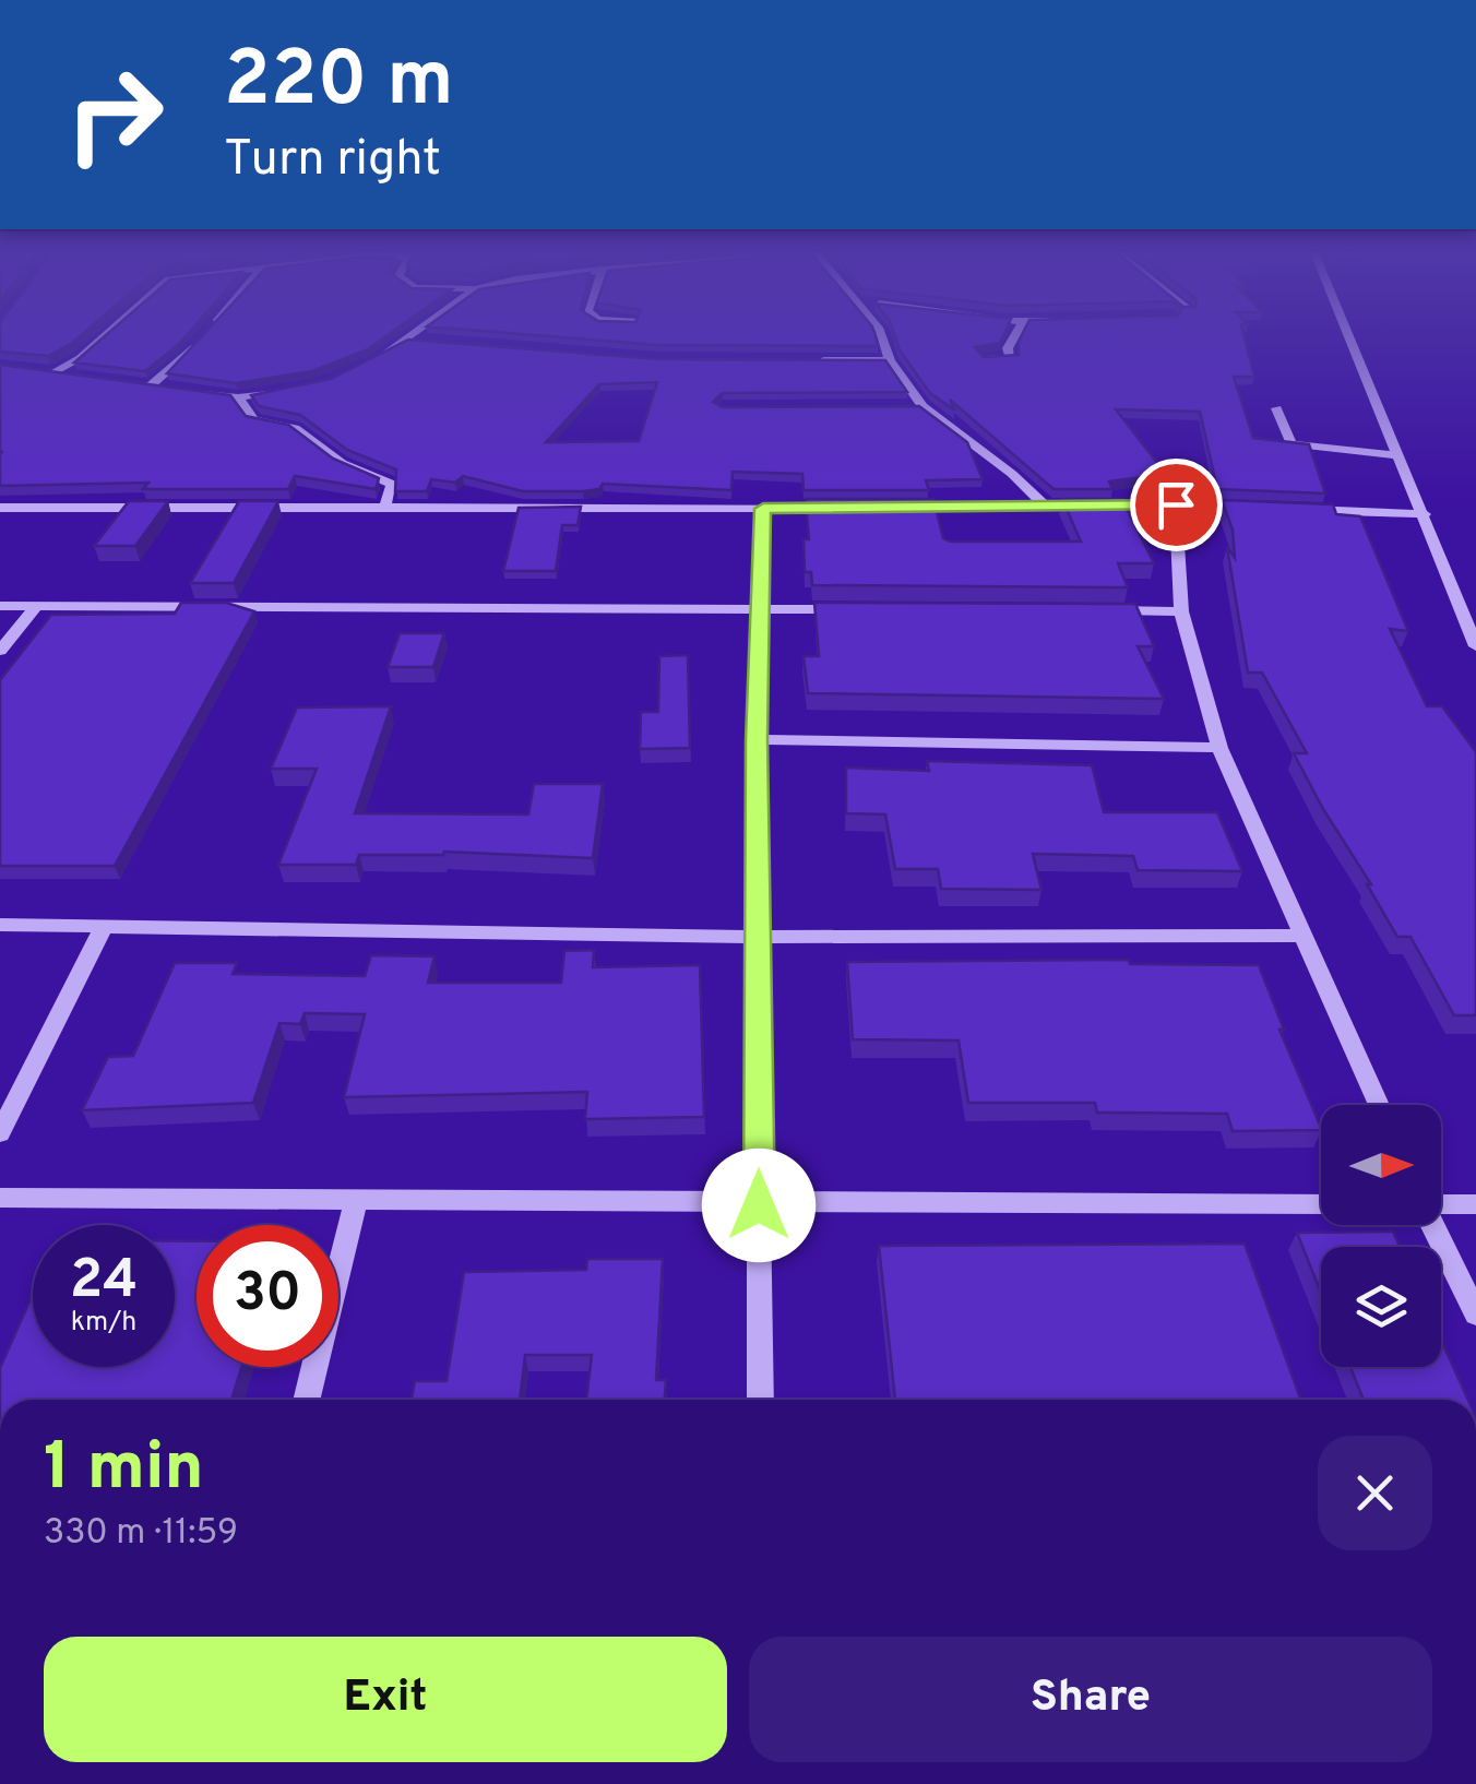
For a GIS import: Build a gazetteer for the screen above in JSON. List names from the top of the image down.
{
  "north": "right",
  "page": {
    "turn": ["220 m", "Turn right"],
    "speed": "24 km/h",
    "limit": "30",
    "heading": ["1 min", "330 m · 11:59"],
    "buttons": ["Exit", "Share"]
  }
}
